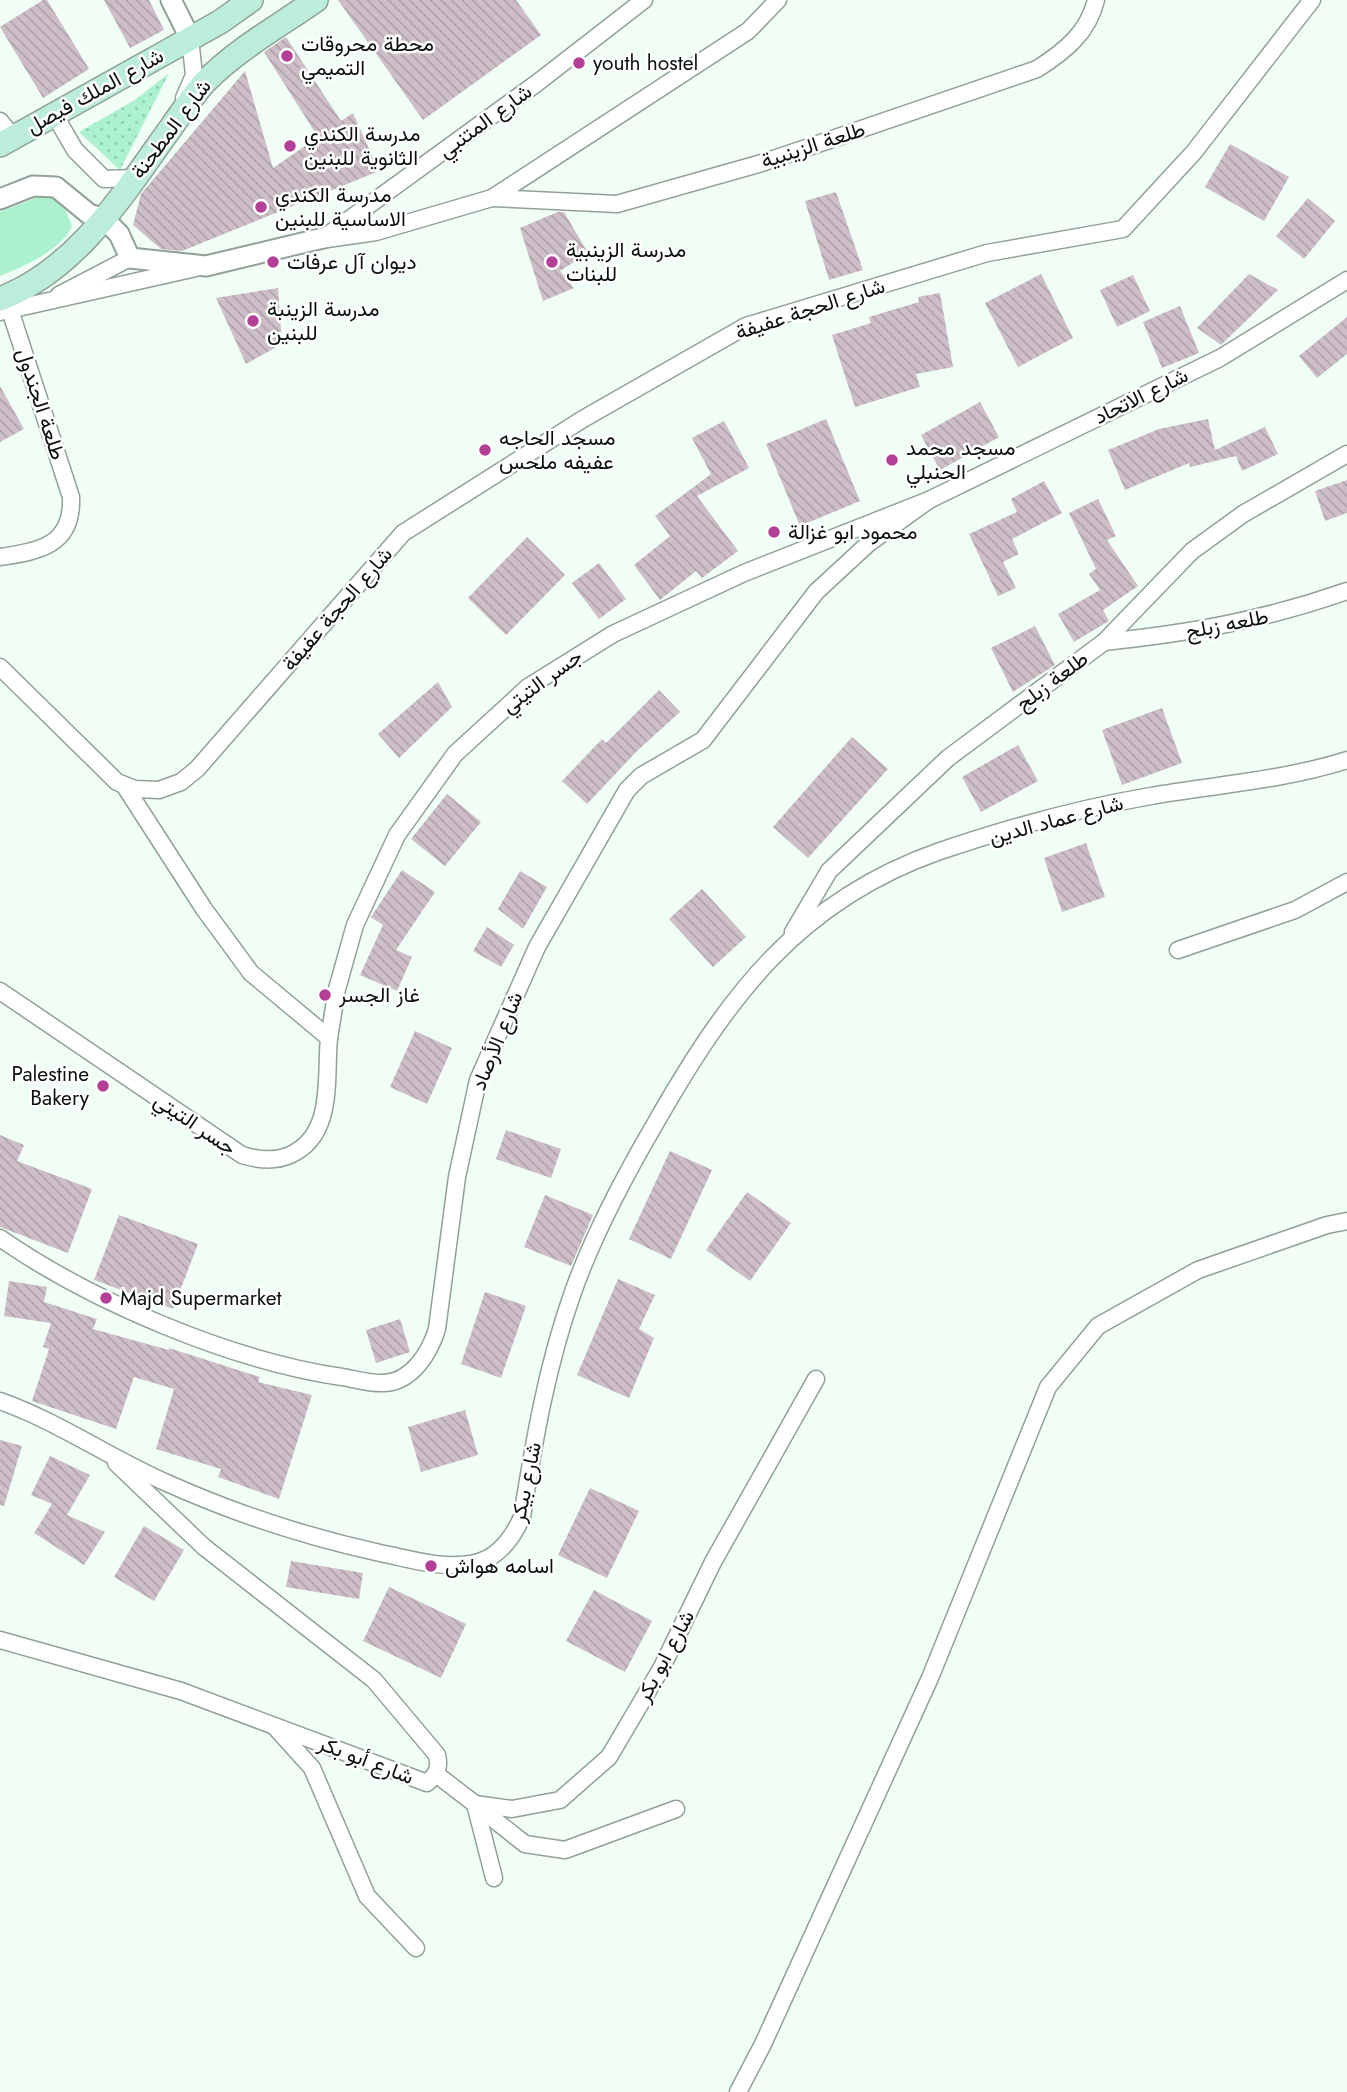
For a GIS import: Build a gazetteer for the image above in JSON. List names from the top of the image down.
{
  "streets": {
    "main road": ["شارع الملك فيصل", "شارع المطحنة"],
    "street": [
      "شارع المتنبي",
      "طلعة الزينبية",
      "شارع الحجة عفيفة",
      "شارع الاتحاد",
      "طلعة الجندول",
      "طلعه زبلح",
      "جسر التيتي",
      "طلعة زبلح",
      "شارع عماد الدين",
      "شارع الأرصاد",
      "شارع بيكر",
      "شارع ابو بكر",
      "شارع أبو بكر"
    ]
  },
  "crossings": [
    ["شارع الاتحاد", "جسر التيتي"],
    ["شارع الاتحاد", "شارع الأرصاد"],
    ["طلعه زبلح", "طلعة زبلح"],
    ["جسر التيتي", "شارع الأرصاد"],
    ["طلعة زبلح", "شارع عماد الدين"],
    ["طلعة زبلح", "شارع بيكر"],
    ["شارع عماد الدين", "شارع بيكر"],
    ["شارع بيكر", "شارع أبو بكر"],
    ["شارع ابو بكر", "شارع أبو بكر"]
  ],
  "places": [
    "محطة محروقات التميمي",
    "youth hostel",
    "مدرسة الكندي الثانوية للبنين",
    "مدرسة الكندي الاساسية للبنين",
    "ديوان آل عرفات",
    "مدرسة الزينبية للبنات",
    "مدرسة الزينبة للبنين",
    "مسجد الحاجه عفيفه ملحس",
    "مسجد محمد الحنبلي",
    "محمود ابو غزالة",
    "غاز الجسر",
    "Palestine Bakery",
    "Majd Supermarket",
    "اسامه هواش"
  ]
}
